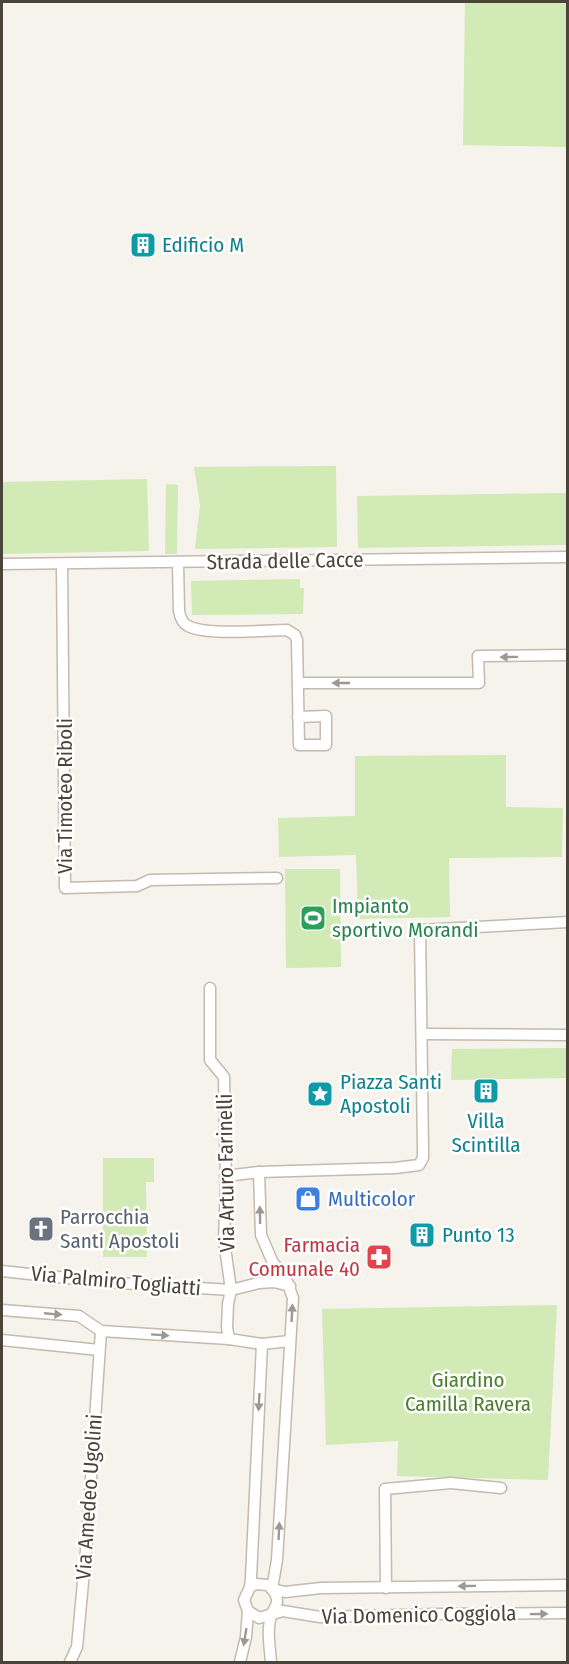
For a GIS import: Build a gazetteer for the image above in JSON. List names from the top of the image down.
{
  "streets": {
    "street": [
      "Strada delle Cacce",
      "Via Timoteo Riboli",
      "Via Arturo Farinelli",
      "Via Palmiro Togliatti",
      "Via Amedeo Ugolini",
      "Via Domenico Coggiola"
    ]
  },
  "crossings": [
    ["Strada delle Cacce", "Via Timoteo Riboli"],
    ["Via Arturo Farinelli", "Via Palmiro Togliatti"],
    ["Via Palmiro Togliatti", "Via Amedeo Ugolini"]
  ],
  "parks": ["Giardino Camilla Ravera"],
  "places": {
    "building": ["Edificio M", "Villa Scintilla", "Punto 13"],
    "sports": ["Impianto sportivo Morandi"],
    "place": ["Piazza Santi Apostoli"],
    "shop": ["Multicolor"],
    "church": ["Parrocchia Santi Apostoli"],
    "pharmacy": ["Farmacia Comunale 40"]
  }
}
